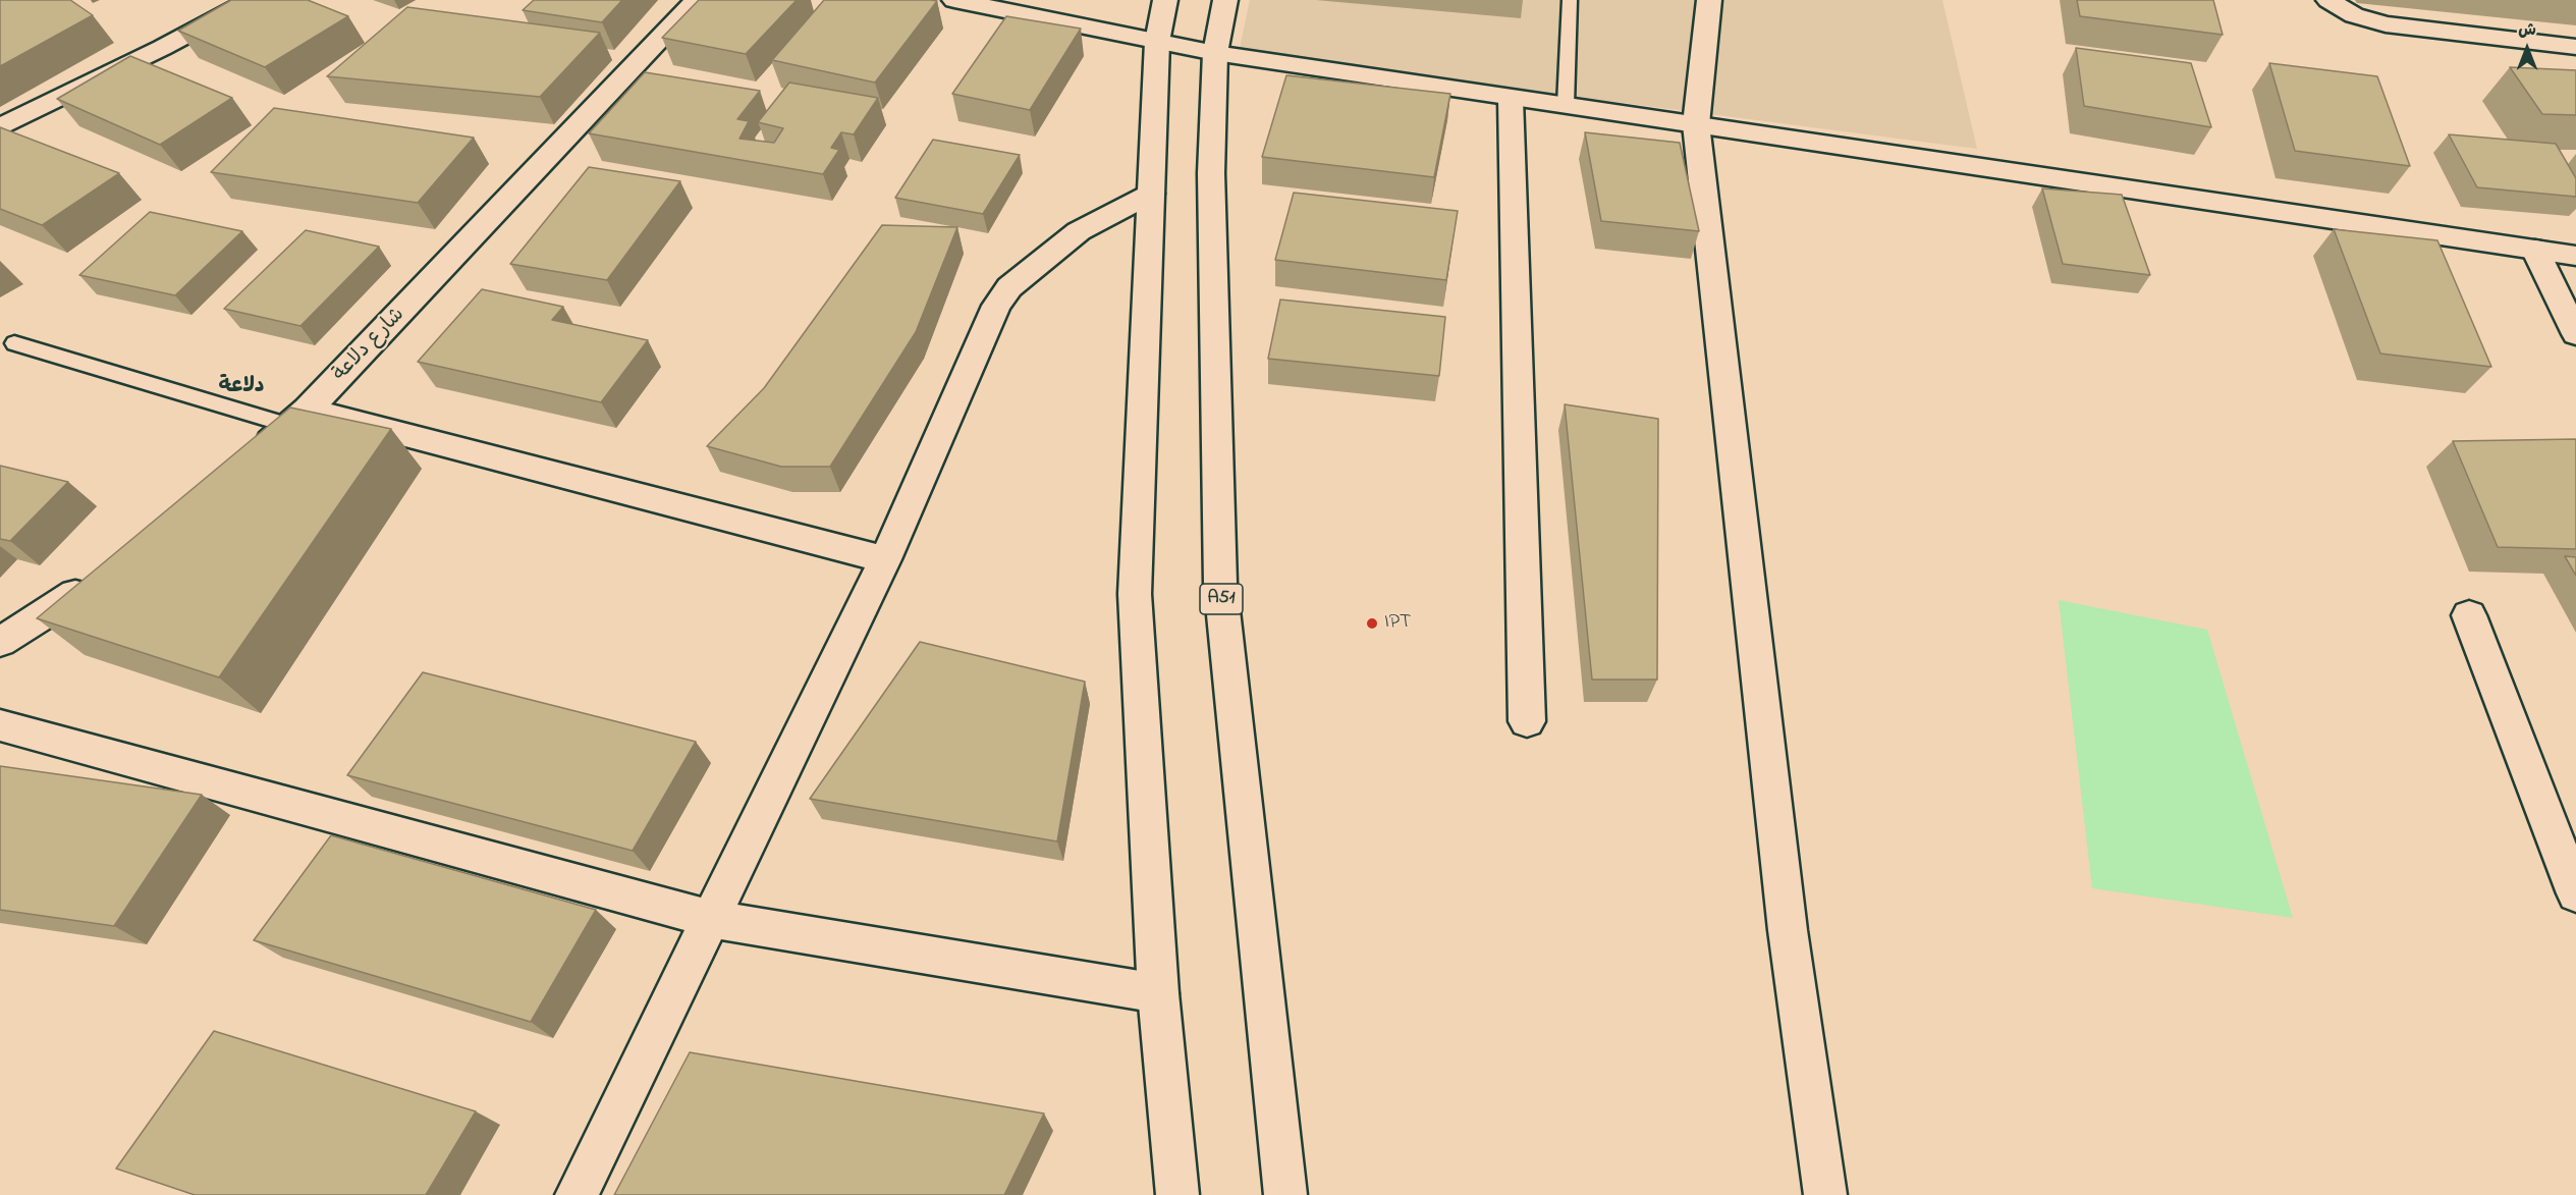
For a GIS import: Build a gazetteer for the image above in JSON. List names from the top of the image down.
{
  "streets": {
    "main road": ["شارع دلاعة", "A51"]
  },
  "districts": ["دلاعة"],
  "places": ["IPT"],
  "north": "top"
}
